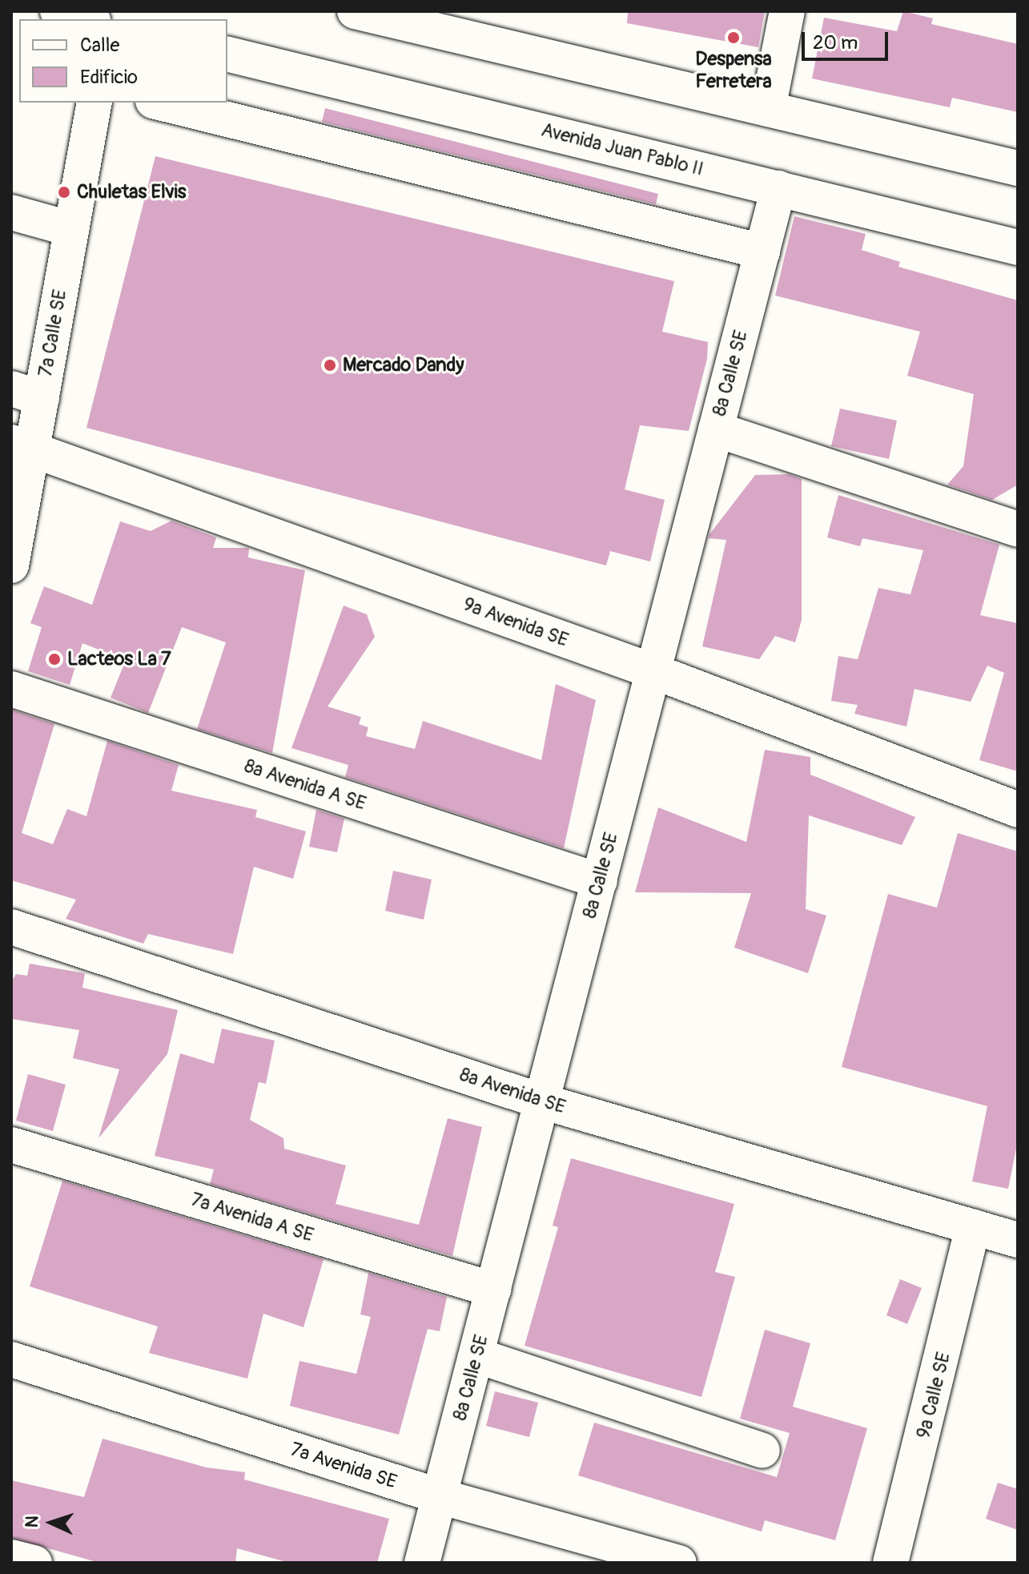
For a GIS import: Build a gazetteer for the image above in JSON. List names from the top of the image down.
{
  "streets": {
    "main road": [
      "Avenida Juan Pablo II",
      "7a Calle SE",
      "8a Calle SE",
      "9a Avenida SE",
      "8a Avenida A SE",
      "8a Avenida SE",
      "7a Avenida A SE",
      "9a Calle SE",
      "7a Avenida SE"
    ]
  },
  "crossings": [
    ["Avenida Juan Pablo II", "8a Calle SE"],
    ["7a Calle SE", "9a Avenida SE"],
    ["8a Calle SE", "9a Avenida SE"],
    ["8a Calle SE", "8a Avenida A SE"],
    ["8a Calle SE", "8a Avenida SE"],
    ["8a Calle SE", "7a Avenida A SE"],
    ["8a Calle SE", "7a Avenida SE"],
    ["8a Avenida SE", "9a Calle SE"]
  ],
  "places": [
    "Despensa Ferretera",
    "Chuletas Elvis",
    "Mercado Dandy",
    "Lacteos La 7"
  ],
  "legend": ["Calle", "Edificio"],
  "scale_bar": "20 m",
  "north": "left"
}
